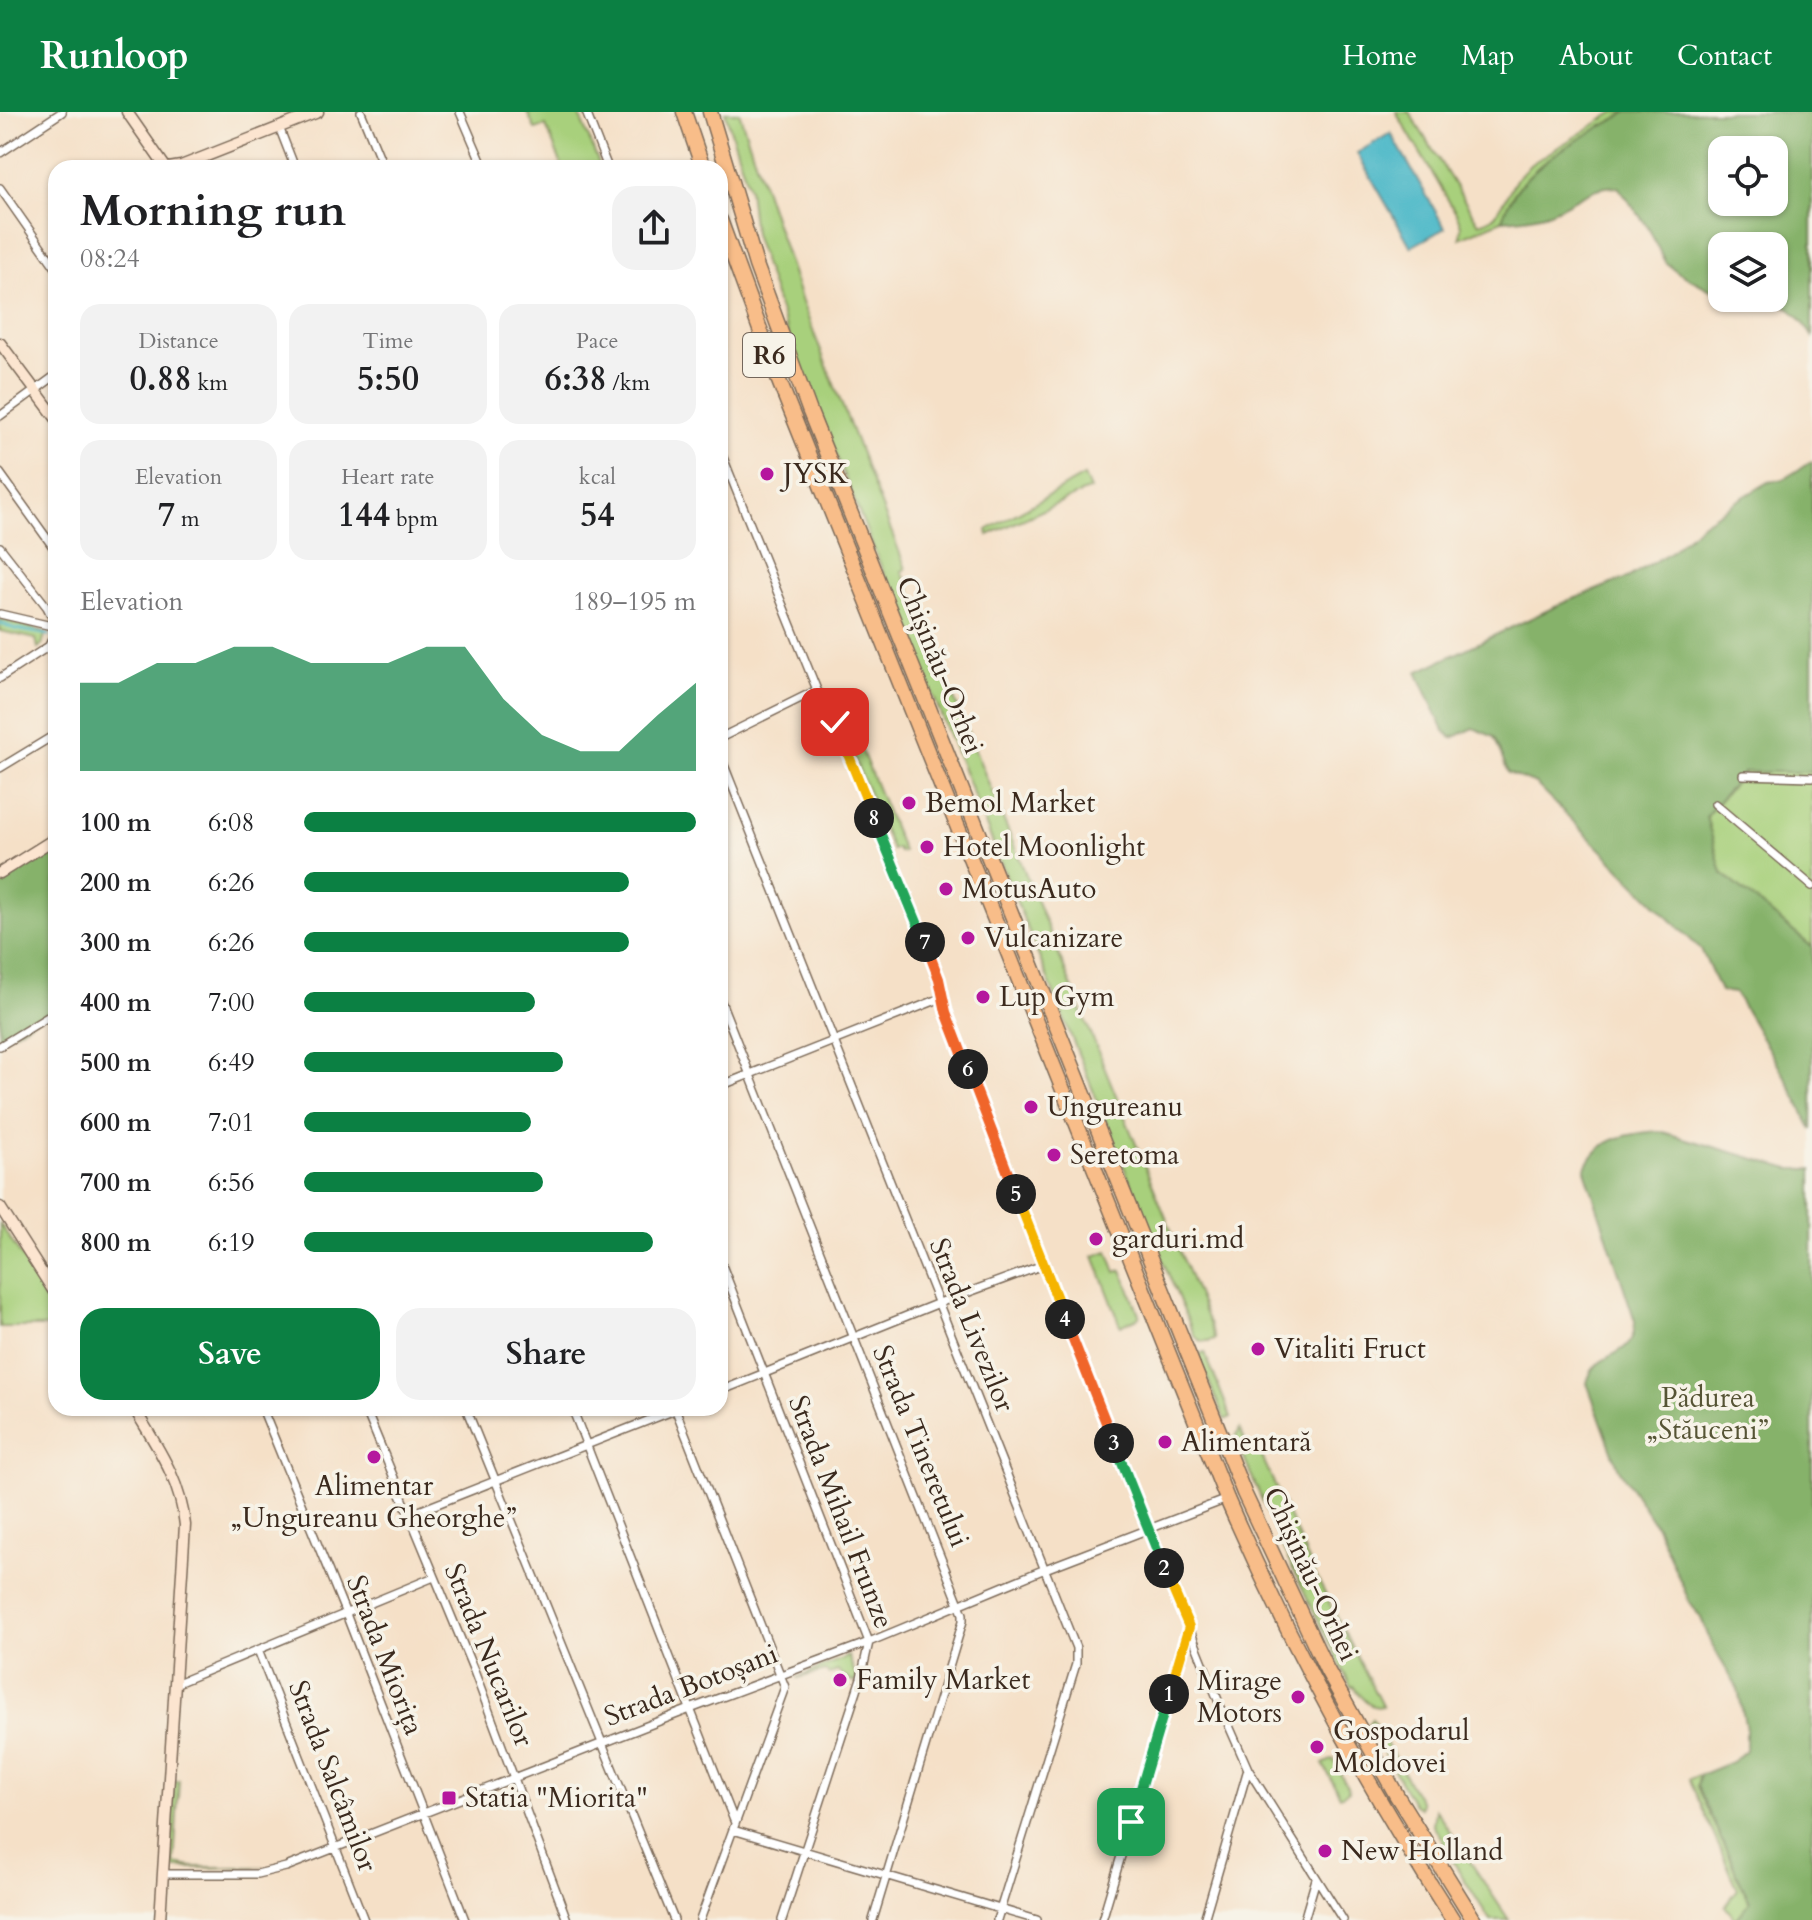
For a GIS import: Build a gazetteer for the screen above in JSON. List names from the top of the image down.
{
  "streets": {
    "highway": ["R6", "Chișinău-Orhei"],
    "street": [
      "Strada Livezilor",
      "Strada Tineretului",
      "Strada Mihail Frunze",
      "Strada Miorița",
      "Strada Nucarilor",
      "Strada Botoșani",
      "Strada Salcâmilor"
    ]
  },
  "crossings": [
    ["Chișinău-Orhei", "Strada Botoșani"],
    ["Strada Livezilor", "Strada Botoșani"],
    ["Strada Tineretului", "Strada Botoșani"],
    ["Strada Mihail Frunze", "Strada Botoșani"],
    ["Strada Miorița", "Strada Botoșani"],
    ["Strada Nucarilor", "Strada Botoșani"],
    ["Strada Botoșani", "Strada Salcâmilor"]
  ],
  "parks": ["Pădurea „Stăuceni”"],
  "places": {
    "other": [
      "JYSK",
      "Bemol Market",
      "Hotel Moonlight",
      "MotusAuto",
      "Vulcanizare",
      "Lup Gym",
      "Ungureanu",
      "Seretoma",
      "garduri.md",
      "Vitaliti Fruct",
      "Alimentară",
      "Alimentar „Ungureanu Gheorghe”",
      "Family Market",
      "Mirage Motors",
      "Gospodarul Moldovei",
      "New Holland"
    ],
    "transit": ["Statia \"Miorita\""]
  },
  "page": {
    "header": "Runloop",
    "nav": [
      "Home",
      "Map",
      "About",
      "Contact"
    ],
    "heading": ["Morning run", "08:24"],
    "stats": [
      ["Distance", "0.88 km"],
      ["Time", "5:50"],
      ["Pace", "6:38 /km"],
      ["Elevation", "7 m"],
      ["Heart rate", "144 bpm"],
      ["kcal", "54"]
    ],
    "chart": ["Elevation", "189–195 m"],
    "list": [
      {
        "name": "100 m",
        "note": "6:08"
      },
      {
        "name": "200 m",
        "note": "6:26"
      },
      {
        "name": "300 m",
        "note": "6:26"
      },
      {
        "name": "400 m",
        "note": "7:00"
      },
      {
        "name": "500 m",
        "note": "6:49"
      },
      {
        "name": "600 m",
        "note": "7:01"
      },
      {
        "name": "700 m",
        "note": "6:56"
      },
      {
        "name": "800 m",
        "note": "6:19"
      }
    ],
    "pins": [
      "8",
      "7",
      "6",
      "5",
      "4",
      "3",
      "2",
      "1"
    ],
    "buttons": ["Save", "Share"]
  }
}
